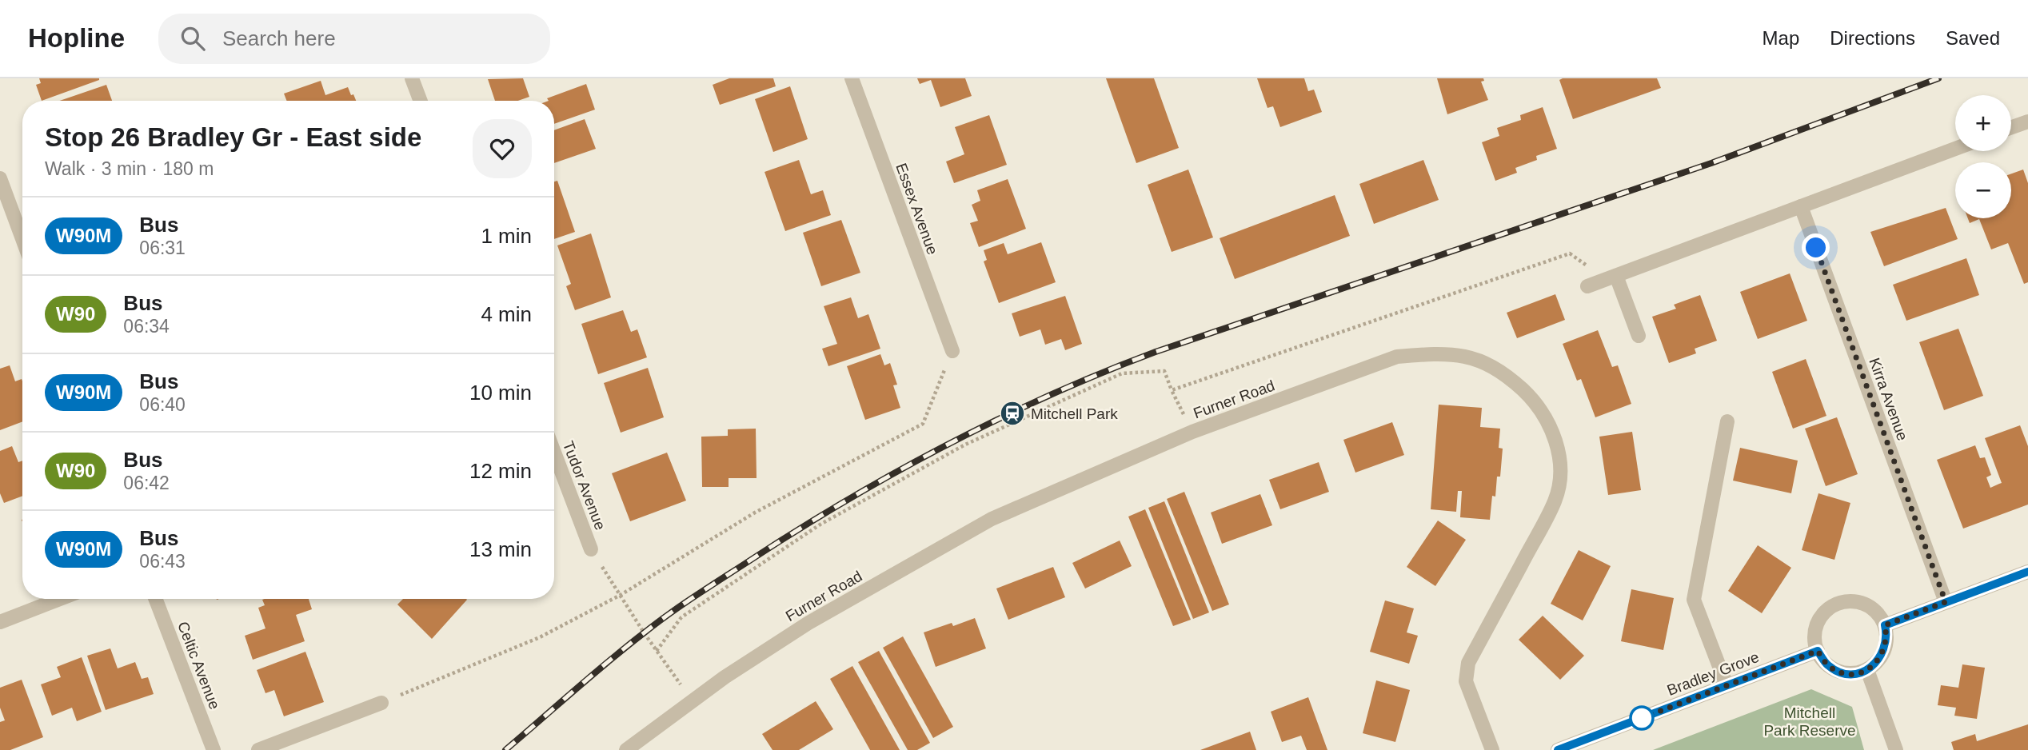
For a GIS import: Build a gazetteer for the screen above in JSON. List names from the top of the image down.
{
  "streets": {
    "street": [
      "Essex Avenue",
      "Furner Road",
      "Kirra Avenue",
      "Tudor Avenue",
      "Celtic Avenue",
      "Bradley Grove"
    ]
  },
  "parks": ["Mitchell Park Reserve"],
  "places": {
    "station": ["Mitchell Park"]
  },
  "lines": ["bus line W90M"],
  "page": {
    "header": "Hopline",
    "search": "Search here",
    "nav": ["Map", "Directions", "Saved"],
    "map_buttons": ["+", "−"],
    "heading": ["Stop 26 Bradley Gr - East side", "Walk · 3 min · 180 m"],
    "list": [
      {
        "mark": "W90M",
        "name": "Bus",
        "note": "06:31",
        "value": "1 min"
      },
      {
        "mark": "W90",
        "name": "Bus",
        "note": "06:34",
        "value": "4 min"
      },
      {
        "mark": "W90M",
        "name": "Bus",
        "note": "06:40",
        "value": "10 min"
      },
      {
        "mark": "W90",
        "name": "Bus",
        "note": "06:42",
        "value": "12 min"
      },
      {
        "mark": "W90M",
        "name": "Bus",
        "note": "06:43",
        "value": "13 min"
      }
    ]
  }
}
